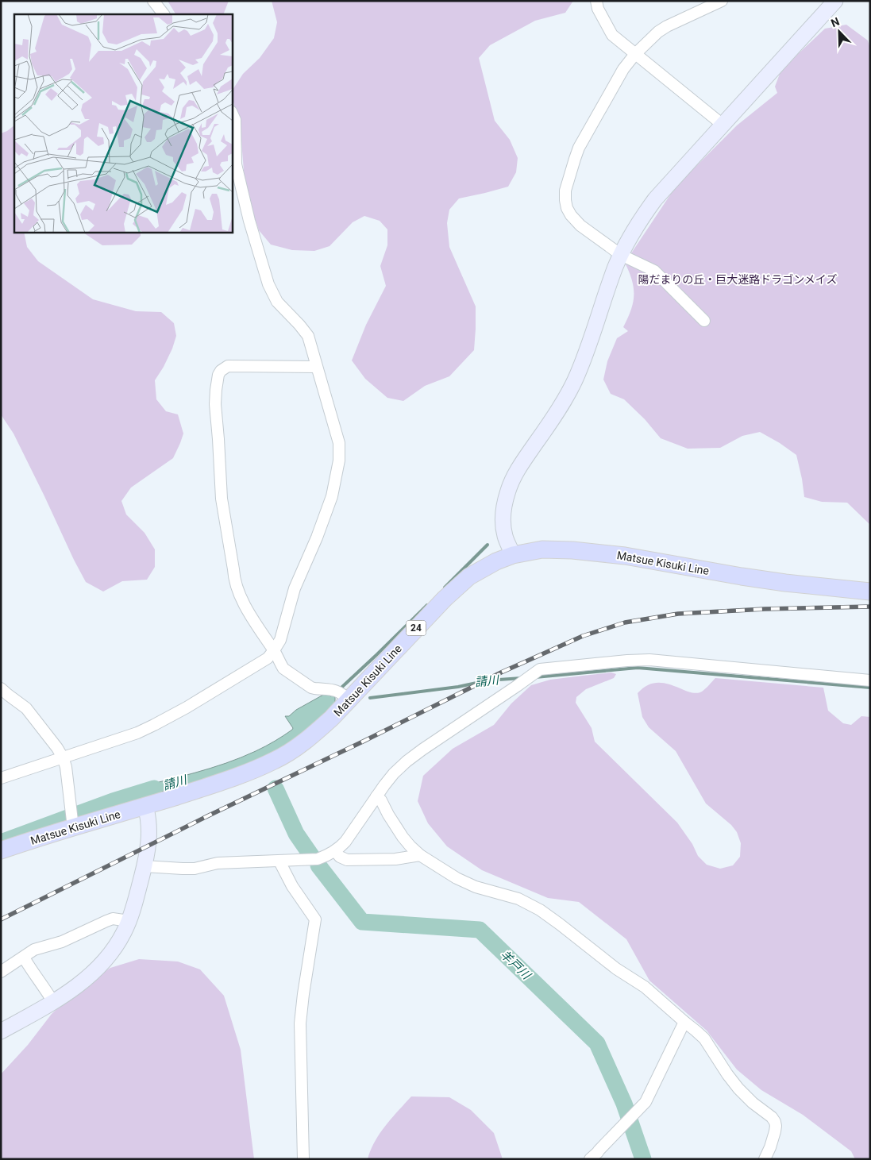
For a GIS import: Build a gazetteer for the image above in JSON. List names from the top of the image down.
{
  "streets": {
    "main road": ["Matsue Kisuki Line", "24"]
  },
  "water": ["請川", "羊戸川"],
  "parks": ["陽だまりの丘・巨大迷路ドラゴンメイズ"],
  "north": "top left"
}
